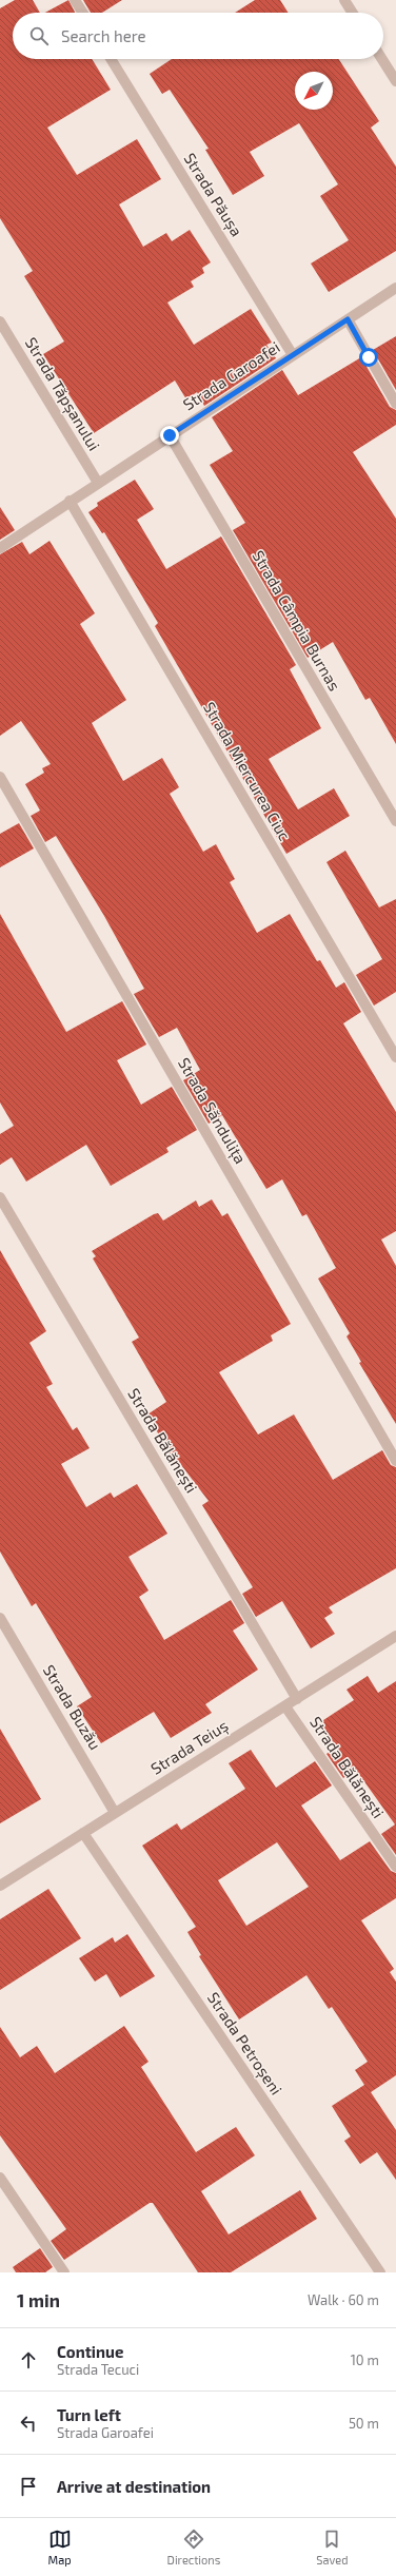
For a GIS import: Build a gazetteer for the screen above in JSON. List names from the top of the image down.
{
  "streets": {
    "street": [
      "Strada Păușa",
      "Strada Garoafei",
      "Strada Tăpșanului",
      "Strada Câmpia Burnas",
      "Strada Miercurea Ciuc",
      "Strada Săndulița",
      "Strada Bălănești",
      "Strada Buzău",
      "Strada Teiuș",
      "Strada Petroșeni"
    ]
  },
  "crossings": [
    ["Strada Păușa", "Strada Garoafei"],
    ["Strada Garoafei", "Strada Tăpșanului"],
    ["Strada Garoafei", "Strada Câmpia Burnas"],
    ["Strada Garoafei", "Strada Miercurea Ciuc"],
    ["Strada Bălănești", "Strada Teiuș"],
    ["Strada Buzău", "Strada Teiuș"],
    ["Strada Teiuș", "Strada Petroșeni"]
  ],
  "north": "bottom left",
  "page": {
    "search": "Search here",
    "heading": ["1 min", "Walk · 60 m"],
    "list": [
      ["Continue", "Strada Tecuci", "10 m"],
      ["Turn left", "Strada Garoafei", "50 m"],
      "Arrive at destination"
    ],
    "nav": ["Map", "Directions", "Saved"]
  }
}
